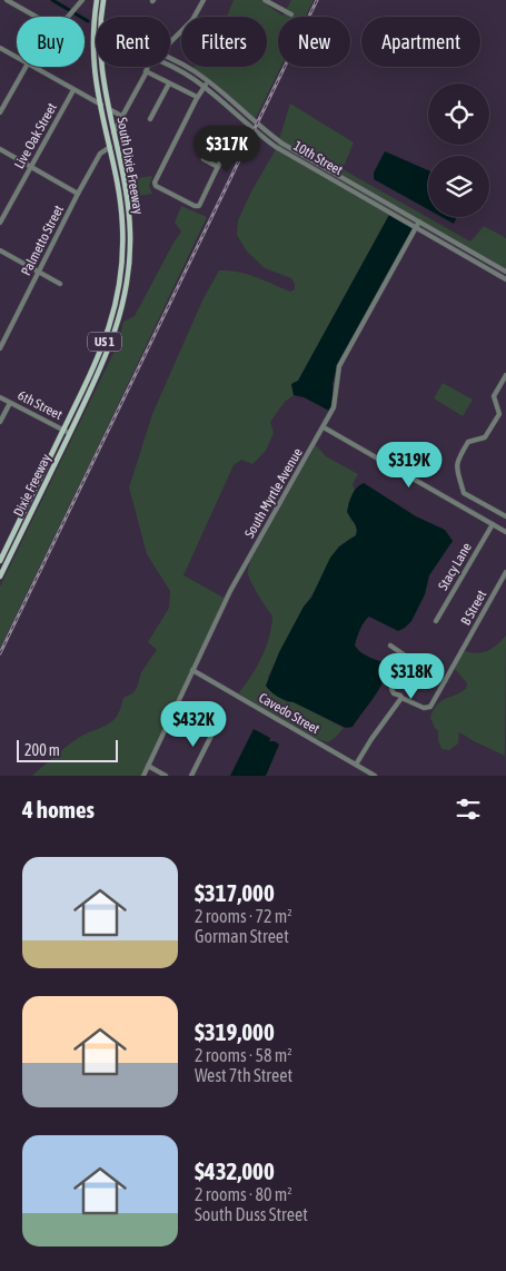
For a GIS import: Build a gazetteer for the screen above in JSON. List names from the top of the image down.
{
  "streets": {
    "main road": ["South Dixie Freeway", "US 1", "Dixie Freeway"],
    "street": [
      "Live Oak Street",
      "10th Street",
      "Palmetto Street",
      "6th Street",
      "South Myrtle Avenue",
      "Stacy Lane",
      "B Street",
      "Cavedo Street"
    ]
  },
  "crossings": [
    ["10th Street", "South Myrtle Avenue"],
    ["South Dixie Freeway", "Palmetto Street"],
    ["South Dixie Freeway", "6th Street"],
    ["South Dixie Freeway", "Dixie Freeway"],
    ["6th Street", "Dixie Freeway"],
    ["South Myrtle Avenue", "Cavedo Street"]
  ],
  "scale_bar": "200 m",
  "page": {
    "chip": [
      "Buy",
      "Rent",
      "Filters",
      "New",
      "Apartment"
    ],
    "price": [
      "$317K",
      "$319K",
      "$318K",
      "$432K"
    ],
    "scale": "200 m",
    "heading": "4 homes",
    "list": [
      {
        "name": "$317,000",
        "note": "2 rooms · 72 m² · Gorman Street"
      },
      {
        "name": "$319,000",
        "note": "2 rooms · 58 m² · West 7th Street"
      },
      {
        "name": "$432,000",
        "note": "2 rooms · 80 m² · South Duss Street"
      }
    ]
  }
}
